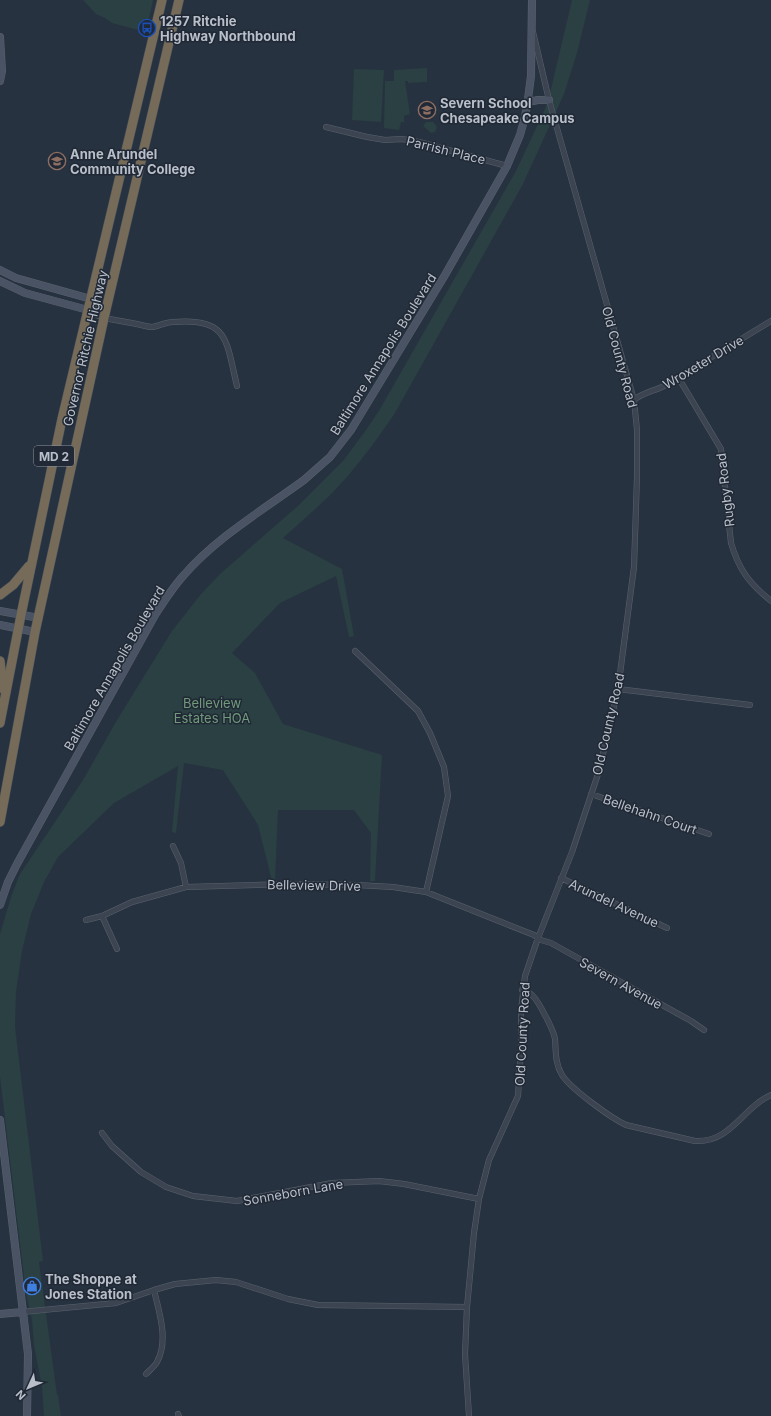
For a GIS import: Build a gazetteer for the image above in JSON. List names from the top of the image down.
{
  "streets": {
    "highway": ["Governor Ritchie Highway", "MD 2"],
    "street": [
      "Parrish Place",
      "Baltimore Annapolis Boulevard",
      "Old County Road",
      "Wroxeter Drive",
      "Rugby Road",
      "Bellehahn Court",
      "Belleview Drive",
      "Arundel Avenue",
      "Severn Avenue",
      "Sonneborn Lane"
    ]
  },
  "crossings": [
    ["Parrish Place", "Baltimore Annapolis Boulevard"],
    ["Baltimore Annapolis Boulevard", "Old County Road"],
    ["Old County Road", "Wroxeter Drive"],
    ["Old County Road", "Bellehahn Court"],
    ["Old County Road", "Belleview Drive"],
    ["Old County Road", "Arundel Avenue"],
    ["Old County Road", "Severn Avenue"],
    ["Old County Road", "Sonneborn Lane"],
    ["Wroxeter Drive", "Rugby Road"],
    ["Belleview Drive", "Severn Avenue"]
  ],
  "parks": ["Belleview Estates HOA"],
  "places": {
    "bus stop": ["1257 Ritchie Highway Northbound"],
    "school or university": ["Severn School Chesapeake Campus", "Anne Arundel Community College"],
    "shop": ["The Shoppe at Jones Station"]
  },
  "north": "bottom left"
}
